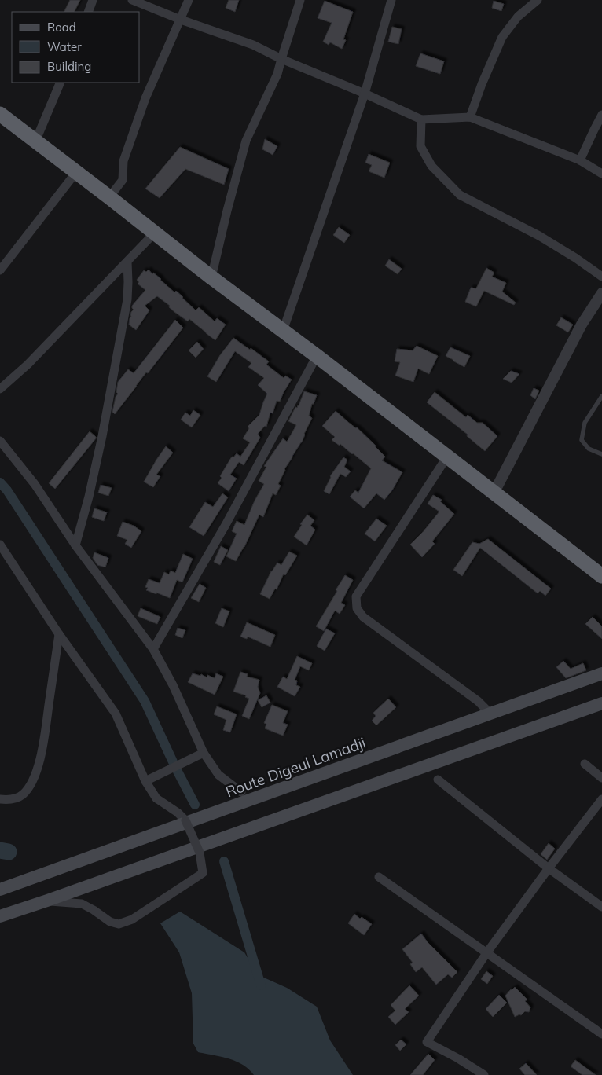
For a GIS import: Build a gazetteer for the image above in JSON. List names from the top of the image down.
{
  "streets": {
    "main road": ["Route Digeul Lamadji"]
  },
  "legend": ["Road", "Water", "Building"]
}
